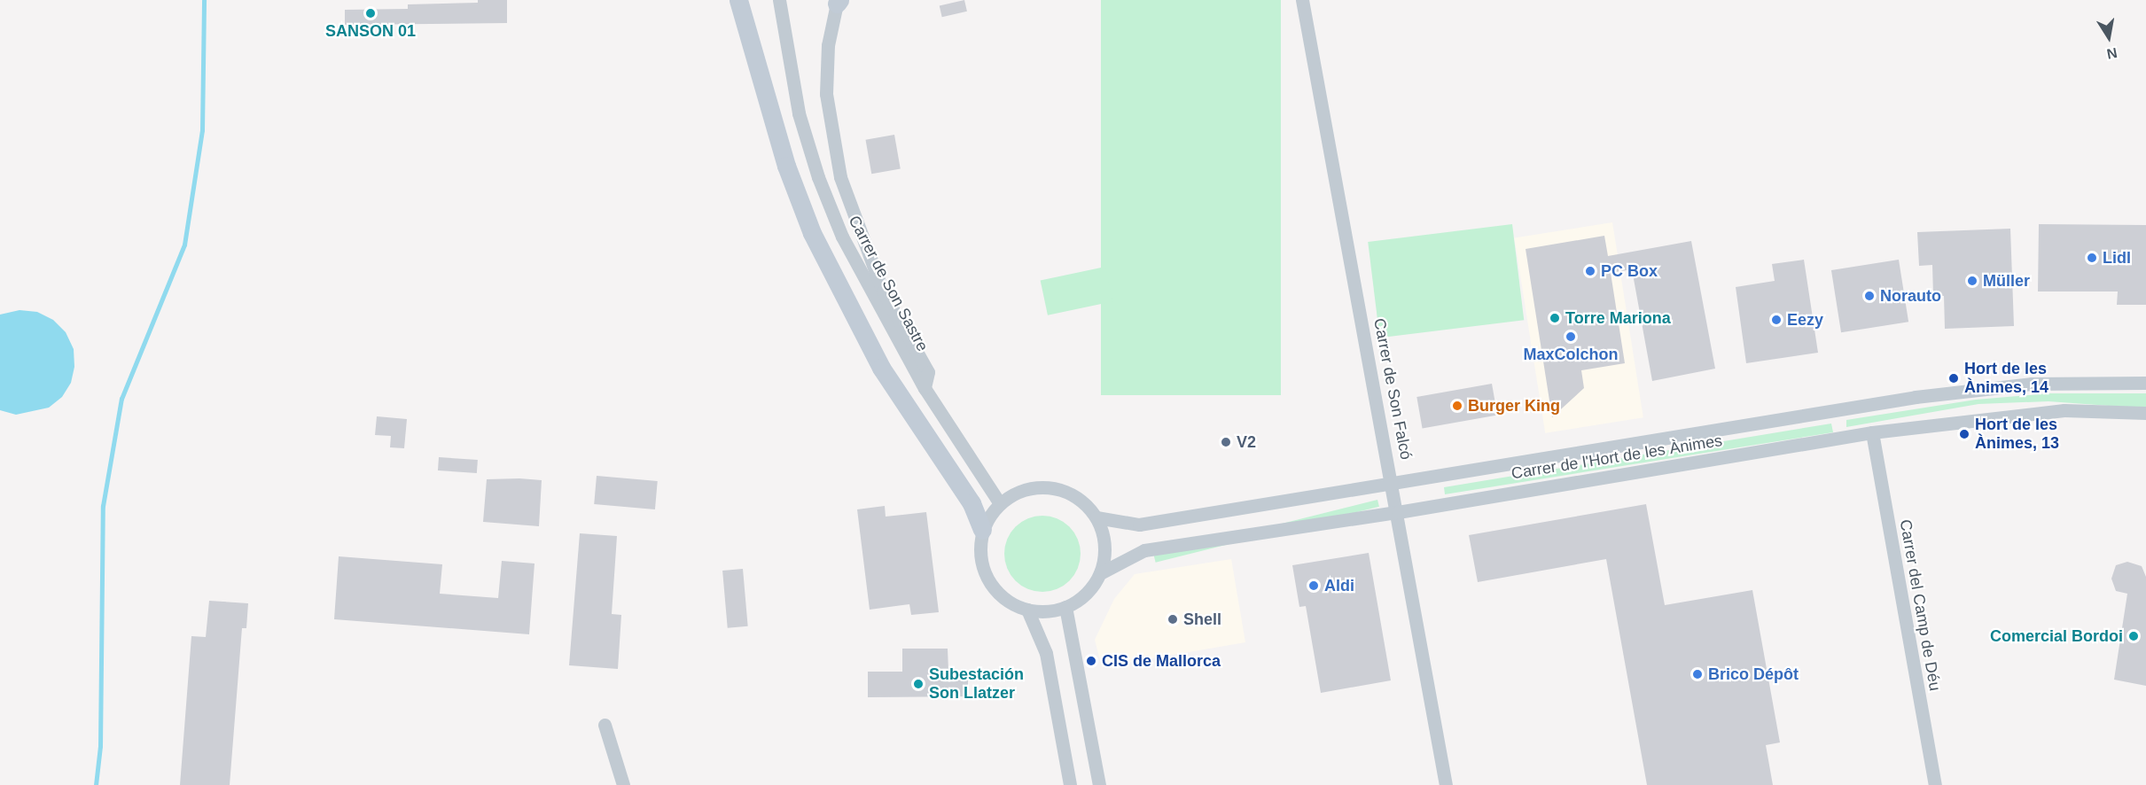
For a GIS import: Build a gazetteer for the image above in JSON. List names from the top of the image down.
{
  "streets": {
    "street": [
      "Carrer de Son Sastre",
      "Carrer de Son Falcó",
      "Carrer de l'Hort de les Ànimes",
      "Carrer del Camp de Déu"
    ]
  },
  "crossings": [
    ["Carrer de Son Sastre", "Carrer de l'Hort de les Ànimes"],
    ["Carrer de Son Falcó", "Carrer de l'Hort de les Ànimes"],
    ["Carrer de l'Hort de les Ànimes", "Carrer del Camp de Déu"]
  ],
  "places": [
    "SANSON 01",
    "Lidl",
    "PC Box",
    "Müller",
    "Norauto",
    "Torre Mariona",
    "Eezy",
    "MaxColchon",
    "Hort de les Ànimes, 14",
    "Burger King",
    "Hort de les Ànimes, 13",
    "V2",
    "Aldi",
    "Shell",
    "Comercial Bordoi",
    "CIS de Mallorca",
    "Brico Dépôt",
    "Subestación Son Llatzer"
  ],
  "north": "bottom"
}
